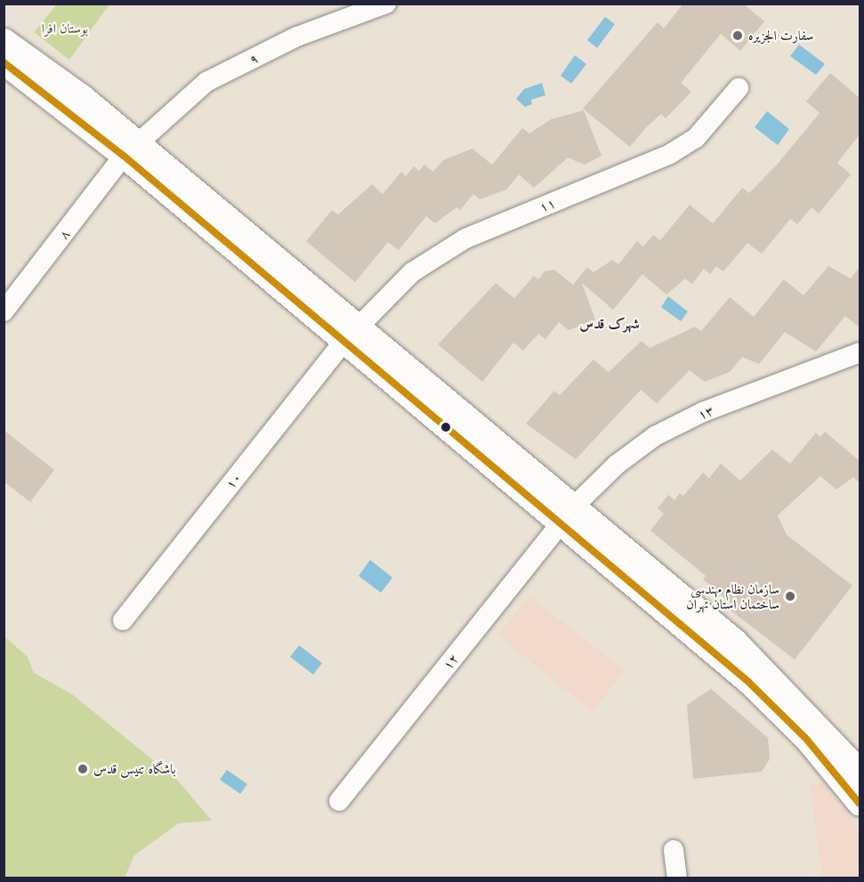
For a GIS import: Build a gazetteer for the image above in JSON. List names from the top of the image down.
{
  "streets": {
    "street": [
      "۹",
      "۱۱",
      "۸",
      "۱۳",
      "۱۰",
      "۱۲"
    ]
  },
  "crossings": [
    ["۹", "۸"],
    ["۱۱", "۱۰"],
    ["۱۳", "۱۲"]
  ],
  "districts": ["شهرک قدس"],
  "parks": ["بوستان افرا"],
  "places": ["سفارت الجزیره", "سازمان نظام مهندسی ساختمان استان تهران", "باشگاه تنیس قدس"]
}
